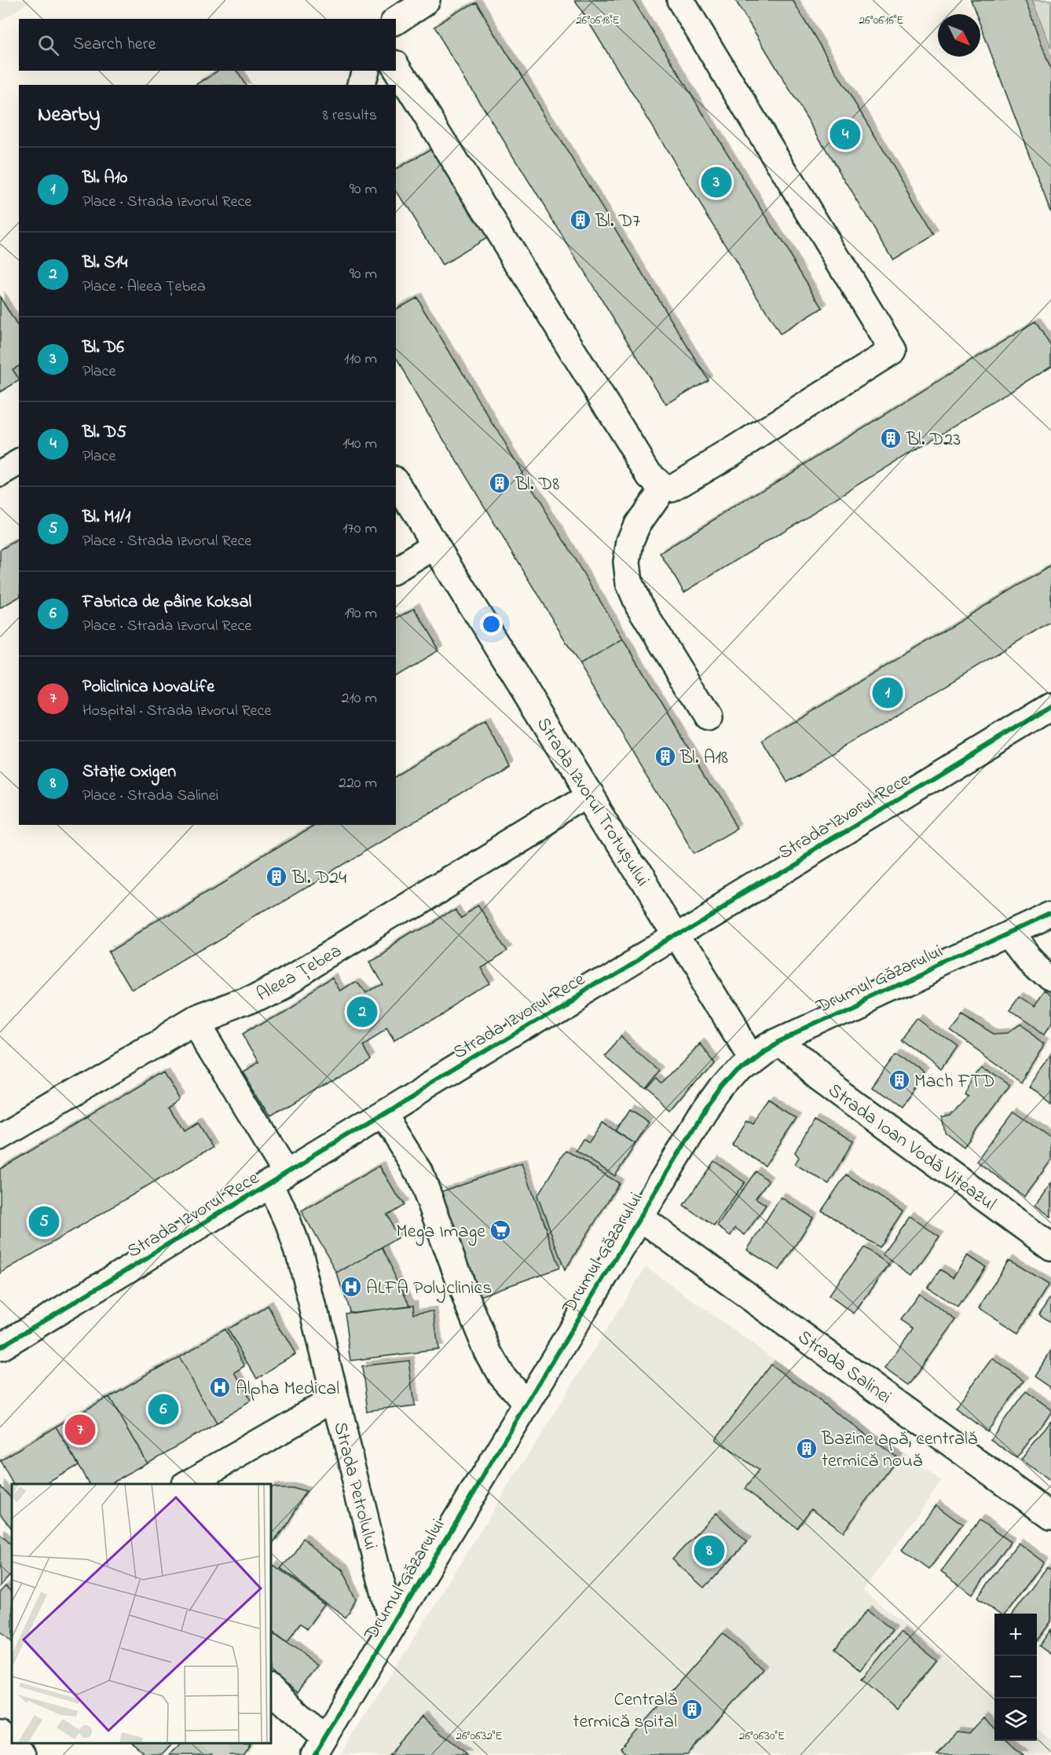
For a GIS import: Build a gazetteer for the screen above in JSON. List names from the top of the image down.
{
  "streets": {
    "street": [
      "Strada Izvorul Trotușului",
      "Strada Izvorul Rece",
      "Aleea Țebea",
      "Drumul Găzarului",
      "Strada Ioan Vodă Viteazul",
      "Strada Salinei",
      "Strada Petrolului"
    ]
  },
  "crossings": [
    ["Strada Izvorul Trotușului", "Strada Izvorul Rece"],
    ["Strada Izvorul Trotușului", "Aleea Țebea"],
    ["Strada Izvorul Trotușului", "Drumul Găzarului"],
    ["Strada Izvorul Rece", "Strada Petrolului"],
    ["Aleea Țebea", "Strada Petrolului"],
    ["Drumul Găzarului", "Strada Ioan Vodă Viteazul"],
    ["Drumul Găzarului", "Strada Salinei"],
    ["Drumul Găzarului", "Strada Petrolului"]
  ],
  "places": {
    "building": [
      "Bl. D7",
      "Bl. D23",
      "Bl. D8",
      "Bl. A18",
      "Bl. D24",
      "Mach FTD",
      "Bazine apă, centrală termică nouă",
      "Centrală termică spital"
    ],
    "supermarket": ["Mega Image"],
    "hospital": ["ALFA Polyclinics", "Alpha Medical"]
  },
  "north": "bottom right",
  "page": {
    "search": "Search here",
    "heading": ["Nearby", "8 results"],
    "pins": [
      "4",
      "3",
      "1",
      "2",
      "5",
      "6",
      "7",
      "8"
    ],
    "list": [
      {
        "mark": "1",
        "name": "Bl. A10",
        "note": "Place · Strada Izvorul Rece",
        "value": "90 m"
      },
      {
        "mark": "2",
        "name": "Bl. S14",
        "note": "Place · Aleea Țebea",
        "value": "90 m"
      },
      {
        "mark": "3",
        "name": "Bl. D6",
        "note": "Place",
        "value": "110 m"
      },
      {
        "mark": "4",
        "name": "Bl. D5",
        "note": "Place",
        "value": "140 m"
      },
      {
        "mark": "5",
        "name": "Bl. M1/1",
        "note": "Place · Strada Izvorul Rece",
        "value": "170 m"
      },
      {
        "mark": "6",
        "name": "Fabrica de pâine Koksal",
        "note": "Place · Strada Izvorul Rece",
        "value": "190 m"
      },
      {
        "mark": "7",
        "name": "Policlinica NovaLife",
        "note": "Hospital · Strada Izvorul Rece",
        "value": "210 m"
      },
      {
        "mark": "8",
        "name": "Stație Oxigen",
        "note": "Place · Strada Salinei",
        "value": "220 m"
      }
    ],
    "map_buttons": ["+", "−"]
  },
  "coordinates": [
    "26°06'18\"E",
    "26°06'16\"E",
    "26°06'32\"E",
    "26°06'30\"E"
  ]
}
